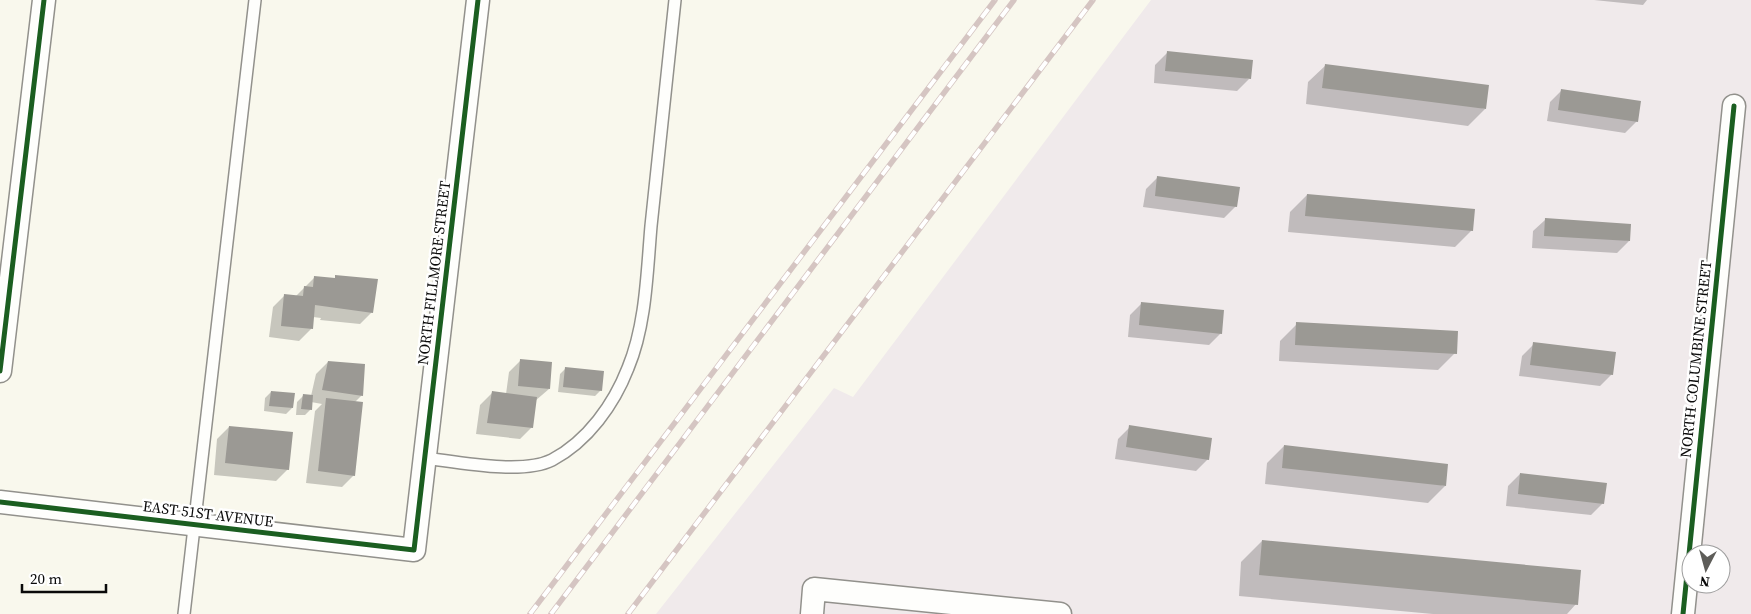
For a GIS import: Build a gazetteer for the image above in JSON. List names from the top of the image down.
{
  "streets": {
    "street": ["NORTH FILLMORE STREET", "NORTH COLUMBINE STREET", "EAST 51ST AVENUE"]
  },
  "crossings": [
    ["NORTH FILLMORE STREET", "EAST 51ST AVENUE"]
  ],
  "scale_bar": "20 m",
  "north": "bottom"
}
